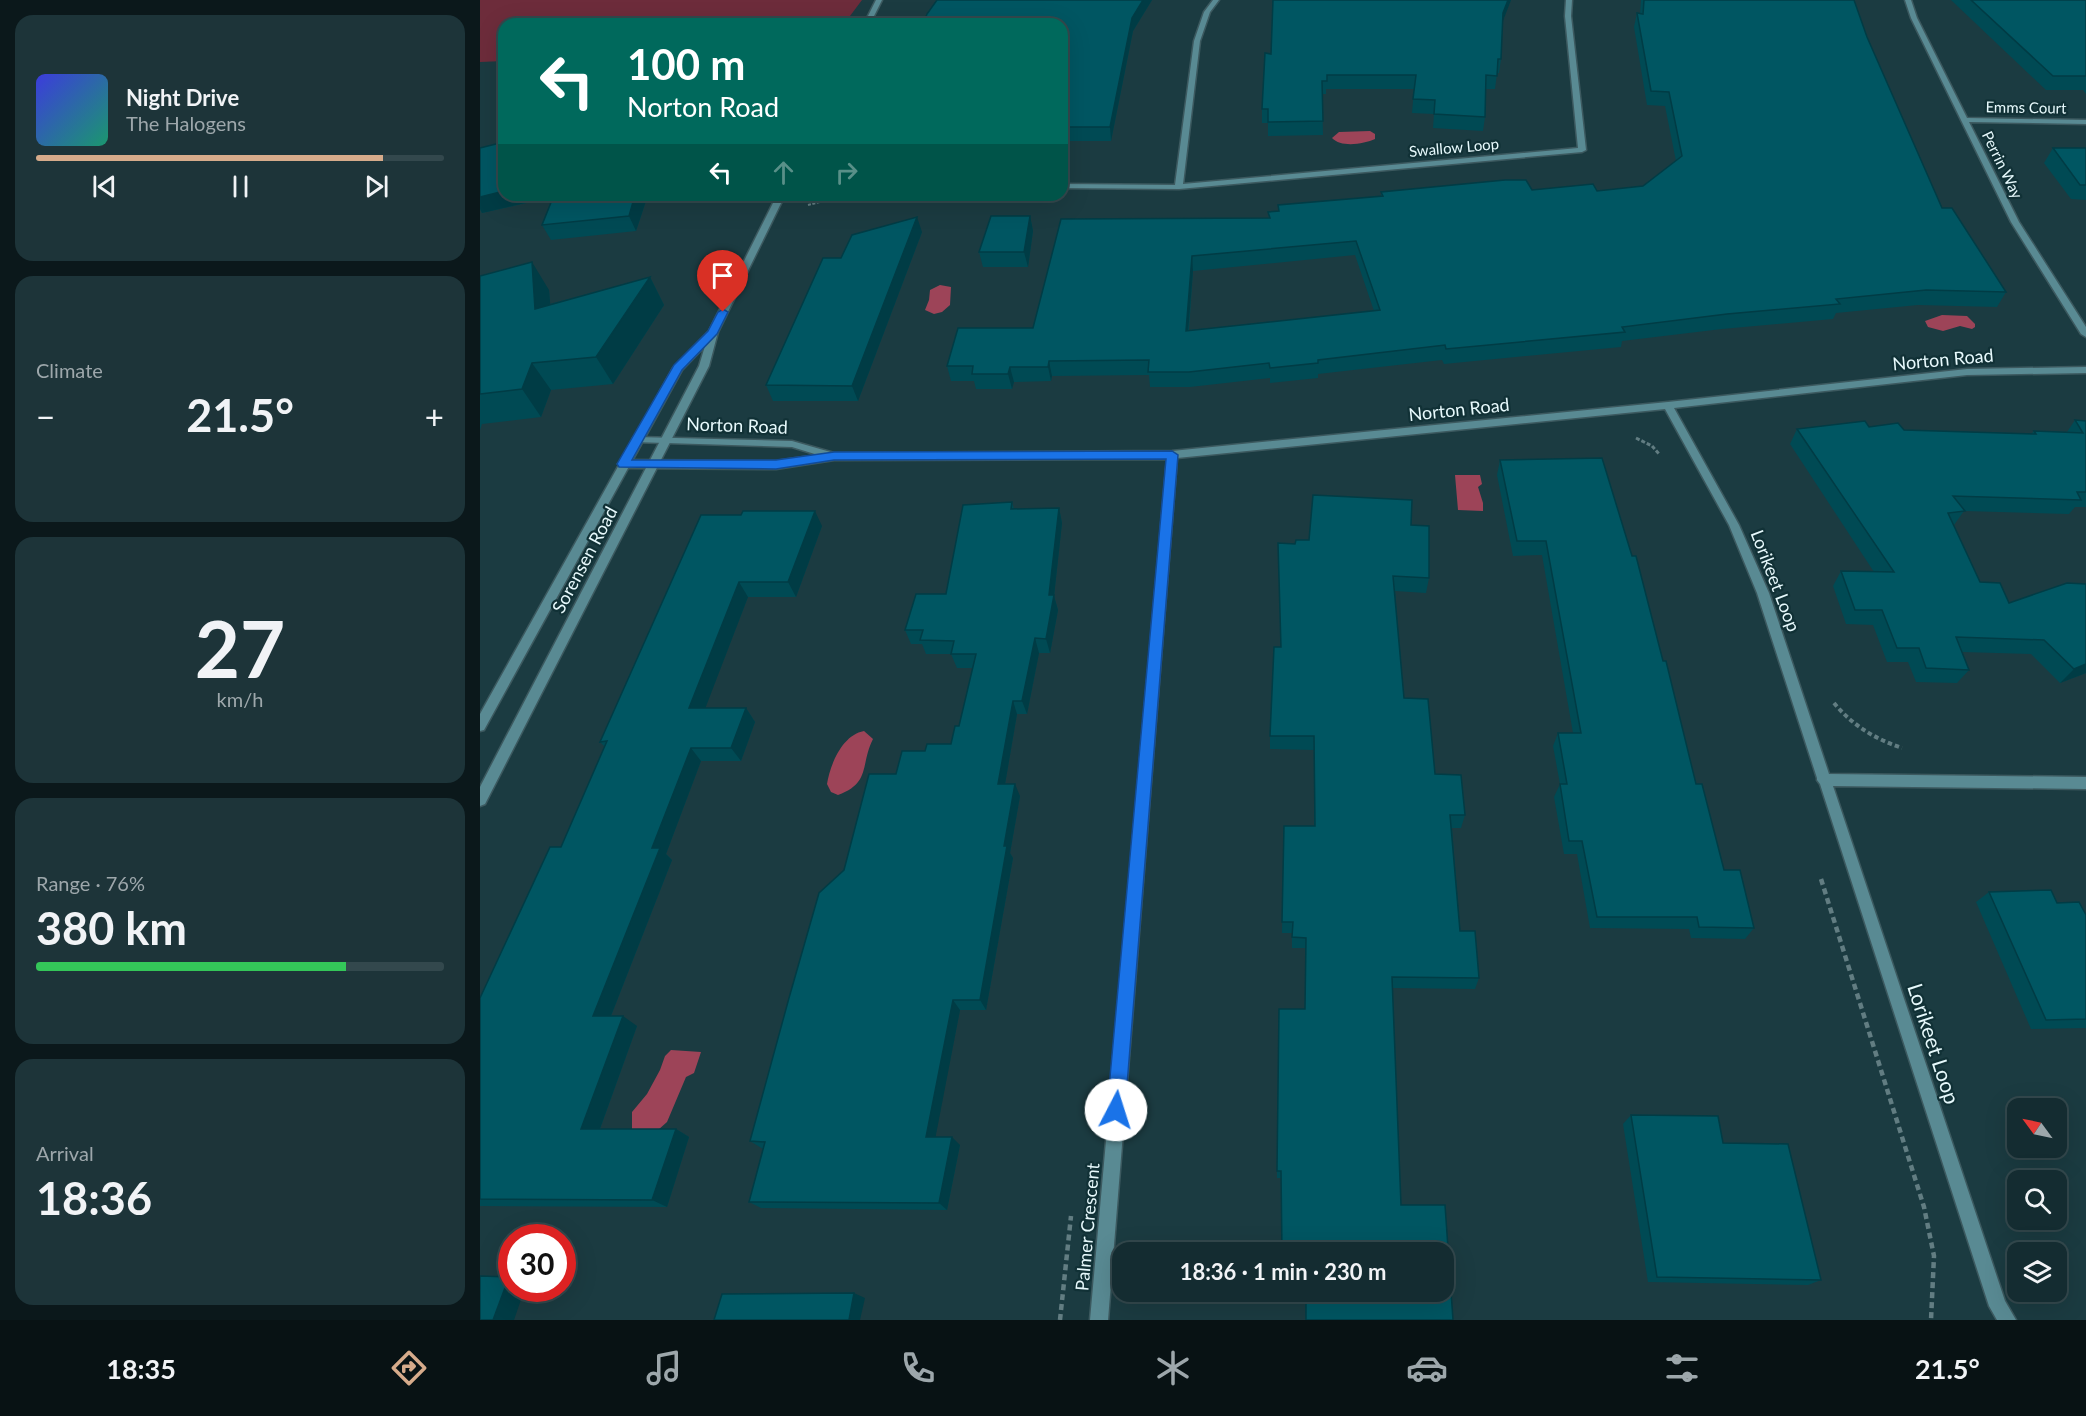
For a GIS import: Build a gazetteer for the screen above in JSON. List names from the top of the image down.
{
  "streets": {
    "street": [
      "Emms Court",
      "Swallow Loop",
      "Perrin Way",
      "Norton Road",
      "Sorensen Road",
      "Lorikeet Loop",
      "Palmer Crescent"
    ]
  },
  "crossings": [
    ["Emms Court", "Perrin Way"],
    ["Norton Road", "Sorensen Road"],
    ["Norton Road", "Lorikeet Loop"],
    ["Norton Road", "Palmer Crescent"]
  ],
  "north": "top left",
  "page": {
    "turn": ["100 m", "Norton Road"],
    "song": ["Night Drive", "The Halogens"],
    "tile": [
      "Climate",
      ["27", "km/h"],
      ["Range · 76%", "380 km"],
      ["Arrival", "18:36"]
    ],
    "heat": ["−", "21.5°", "+"],
    "limit": "30",
    "trip": "18:36 · 1 min · 230 m",
    "tabs": ["18:35", "21.5°"]
  }
}
